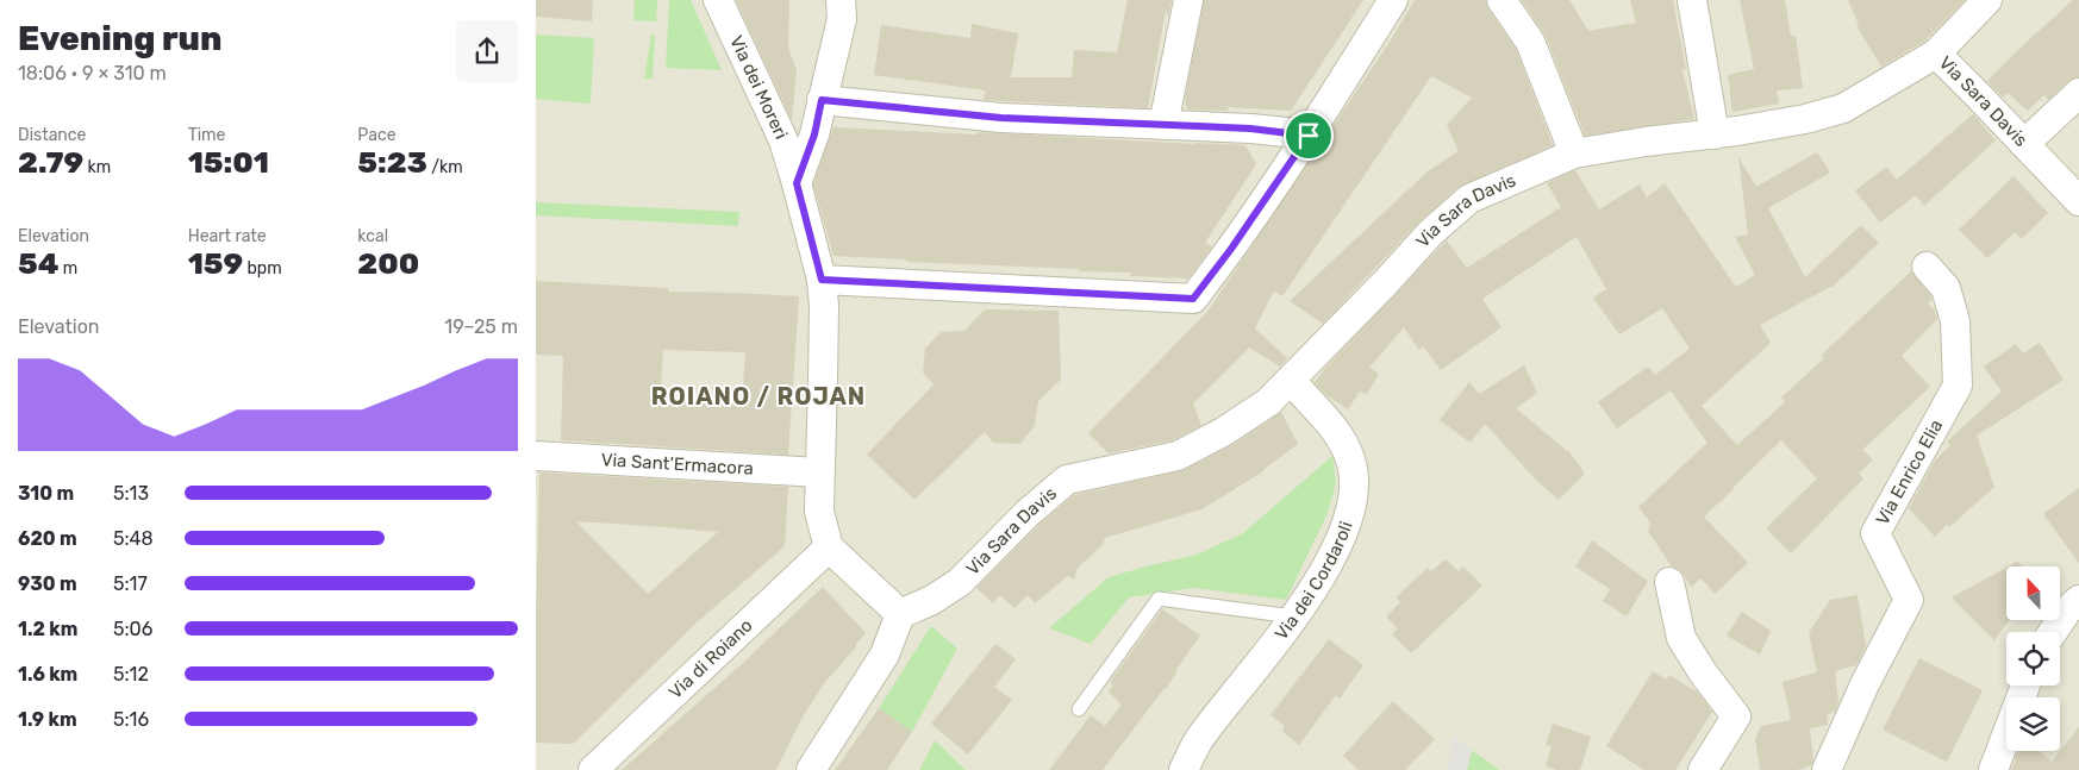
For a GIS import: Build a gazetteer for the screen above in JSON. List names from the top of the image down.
{
  "streets": {
    "street": [
      "Via dei Moreri",
      "Via Sara Davis",
      "Via Sant'Ermacora",
      "Via Enrico Elia",
      "Via dei Cordaroli",
      "Via di Roiano"
    ]
  },
  "crossings": [
    ["Via dei Moreri", "Via Sant'Ermacora"],
    ["Via dei Moreri", "Via di Roiano"],
    ["Via Sara Davis", "Via dei Cordaroli"]
  ],
  "districts": ["ROIANO / ROJAN"],
  "north": "top",
  "page": {
    "heading": ["Evening run", "18:06 · 9 × 310 m"],
    "stats": [
      ["Distance", "2.79 km"],
      ["Time", "15:01"],
      ["Pace", "5:23 /km"],
      ["Elevation", "54 m"],
      ["Heart rate", "159 bpm"],
      ["kcal", "200"]
    ],
    "chart": ["Elevation", "19–25 m"],
    "list": [
      {
        "name": "310 m",
        "note": "5:13"
      },
      {
        "name": "620 m",
        "note": "5:48"
      },
      {
        "name": "930 m",
        "note": "5:17"
      },
      {
        "name": "1.2 km",
        "note": "5:06"
      },
      {
        "name": "1.6 km",
        "note": "5:12"
      },
      {
        "name": "1.9 km",
        "note": "5:16"
      }
    ]
  }
}
